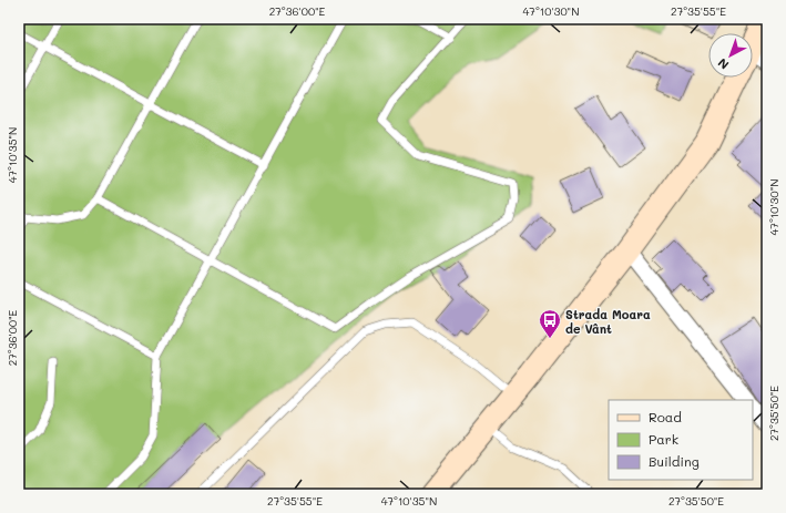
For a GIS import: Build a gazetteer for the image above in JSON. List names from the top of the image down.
{
  "places": {
    "bus stop": ["Strada Moara de Vânt"]
  },
  "legend": ["Road", "Park", "Building"],
  "north": "bottom left",
  "coordinates": [
    "27°36'00\"E",
    "47°10'30\"N",
    "27°35'55\"E",
    "47°10'35\"N",
    "27°35'50\"E"
  ]
}
